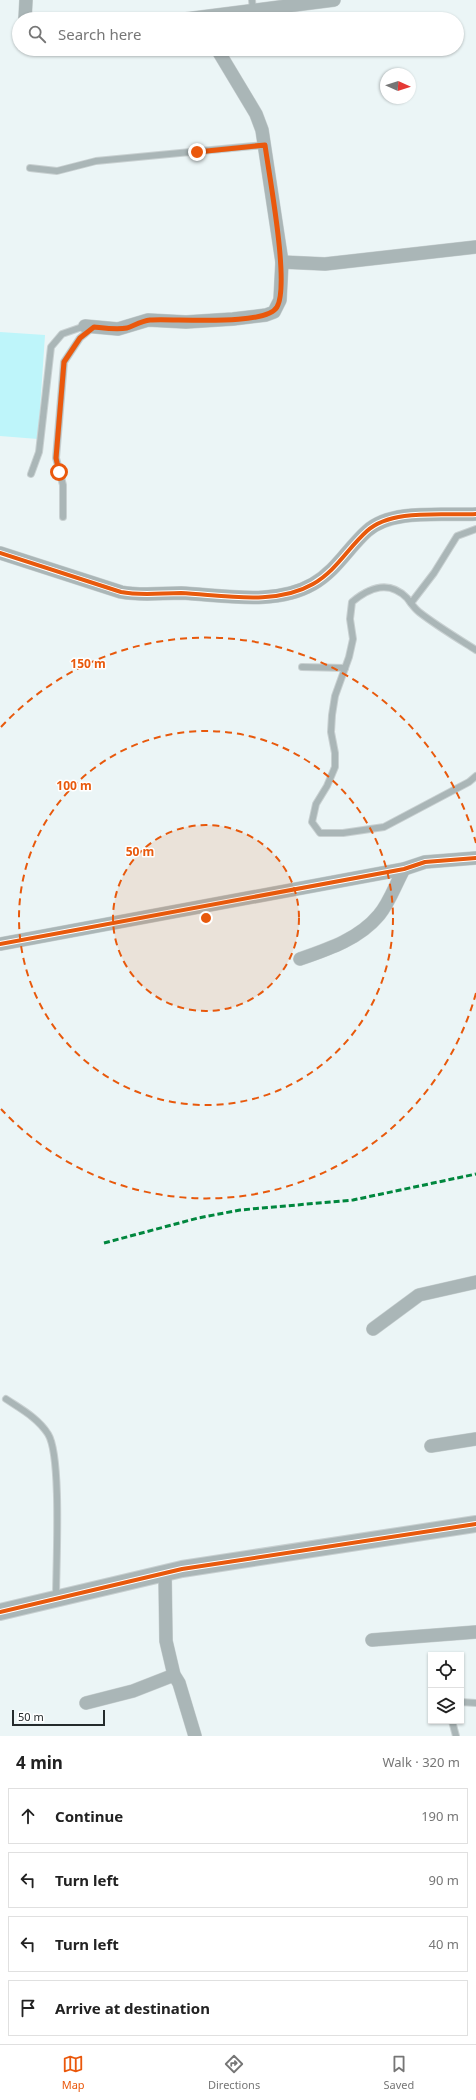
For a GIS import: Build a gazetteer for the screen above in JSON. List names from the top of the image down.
{
  "scale_bar": "50 m",
  "north": "right",
  "page": {
    "search": "Search here",
    "scale": "50 m",
    "heading": ["4 min", "Walk · 320 m"],
    "list": [
      ["Continue", "190 m"],
      ["Turn left", "90 m"],
      ["Turn left", "40 m"],
      "Arrive at destination"
    ],
    "nav": ["Map", "Directions", "Saved"]
  },
  "rings": ["150 m", "100 m", "50 m"]
}
